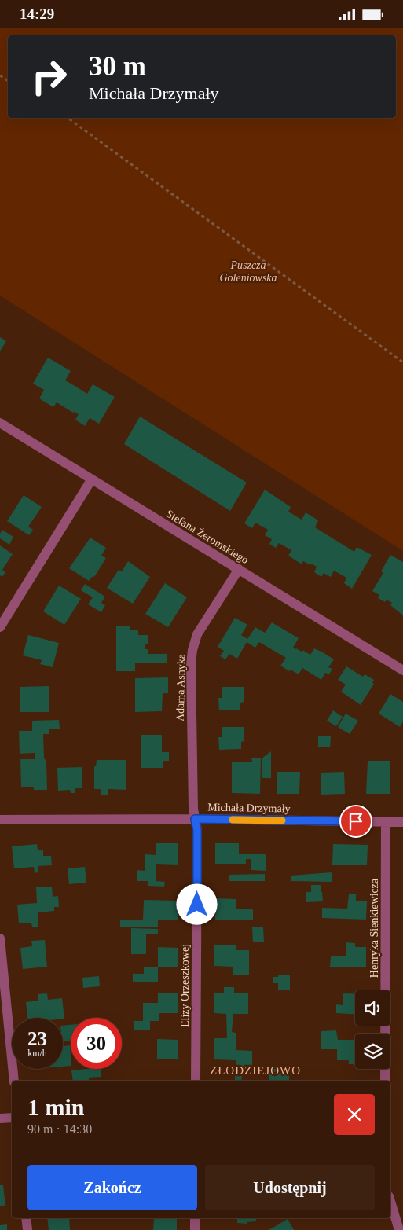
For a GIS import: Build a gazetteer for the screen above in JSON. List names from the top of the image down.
{
  "streets": {
    "street": [
      "Stefana Żeromskiego",
      "Adama Asnyka",
      "Michała Drzymały",
      "Henryka Sienkiewicza",
      "Elizy Orzeszkowej"
    ]
  },
  "crossings": [
    ["Stefana Żeromskiego", "Adama Asnyka"],
    ["Adama Asnyka", "Michała Drzymały"],
    ["Adama Asnyka", "Elizy Orzeszkowej"],
    ["Michała Drzymały", "Henryka Sienkiewicza"],
    ["Michała Drzymały", "Elizy Orzeszkowej"]
  ],
  "districts": ["ZŁODZIEJOWO"],
  "parks": ["Puszcza Goleniowska"],
  "page": {
    "status": "14:29",
    "turn": ["30 m", "Michała Drzymały"],
    "speed": "23 km/h",
    "limit": "30",
    "heading": ["1 min", "90 m · 14:30"],
    "buttons": ["Zakończ", "Udostępnij"]
  }
}
